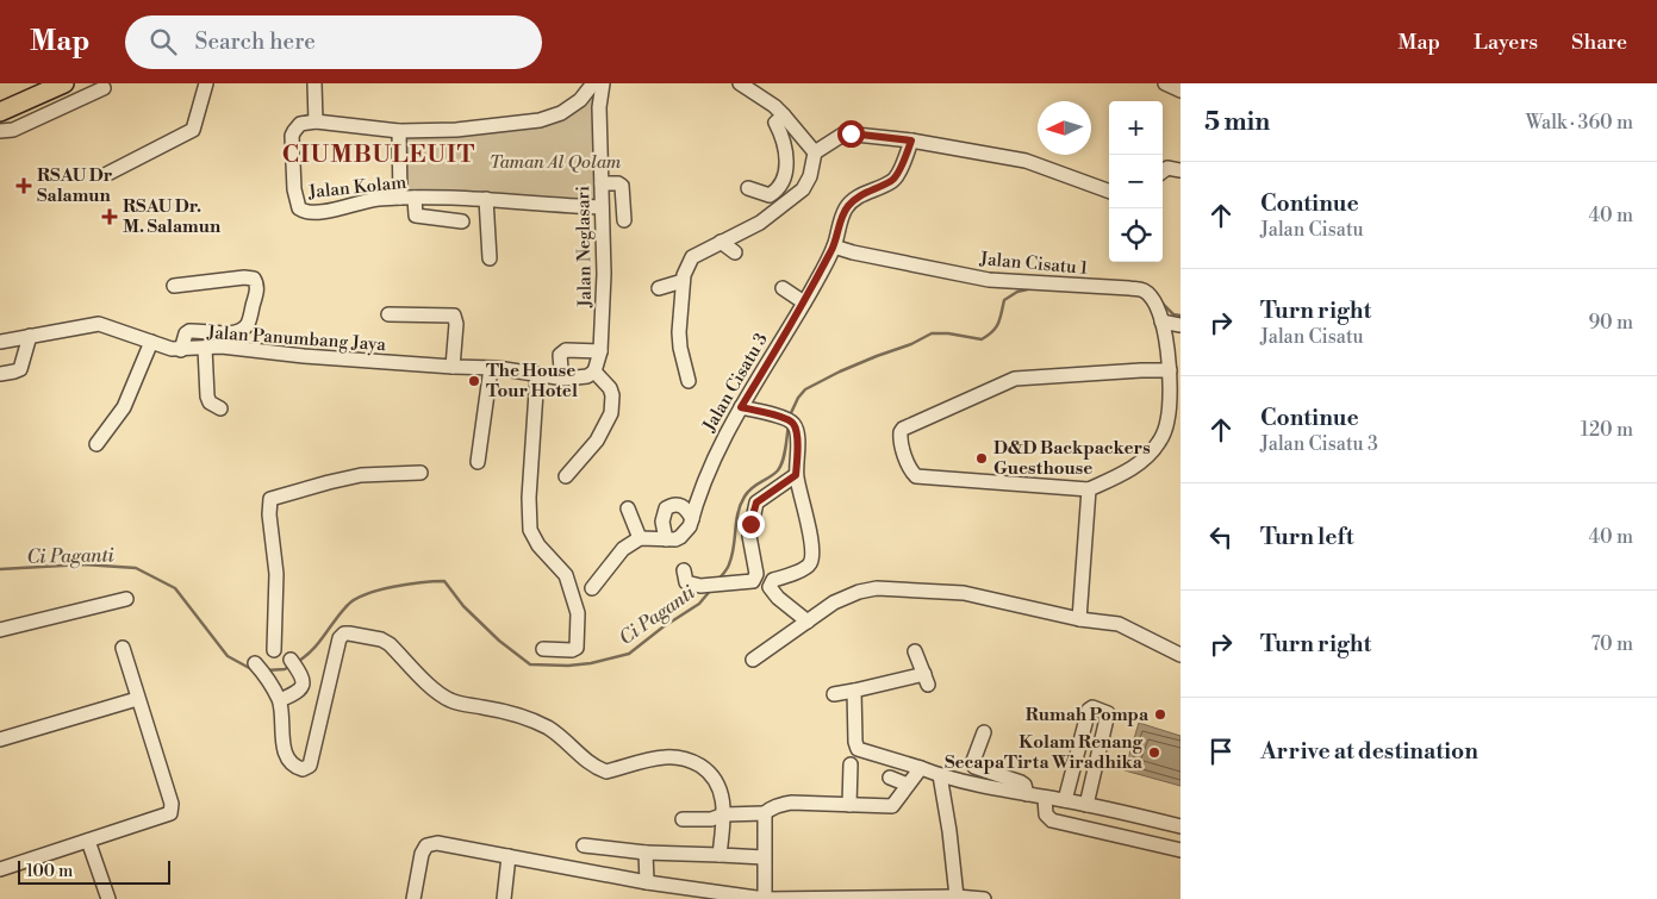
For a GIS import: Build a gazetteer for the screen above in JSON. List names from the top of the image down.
{
  "streets": {
    "street": [
      "Jalan Kolam",
      "Jalan Neglasari",
      "Jalan Cisatu 1",
      "Jalan Panumbang Jaya",
      "Jalan Cisatu 3"
    ]
  },
  "crossings": [
    ["Jalan Kolam", "Jalan Neglasari"],
    ["Jalan Neglasari", "Jalan Panumbang Jaya"],
    ["Jalan Cisatu 1", "Jalan Cisatu 3"]
  ],
  "districts": ["CIUMBULEUIT"],
  "water": ["Ci Paganti"],
  "parks": ["Taman Al Qolam"],
  "places": {
    "health": ["RSAU Dr Salamun", "RSAU Dr. M. Salamun"],
    "other": [
      "The House Tour Hotel",
      "D&D Backpackers Guesthouse",
      "Rumah Pompa",
      "Kolam Renang SecapaTirta Wiradhika"
    ]
  },
  "scale_bar": "100 m",
  "north": "left",
  "page": {
    "header": "Map",
    "search": "Search here",
    "nav": ["Map", "Layers", "Share"],
    "heading": ["5 min", "Walk · 360 m"],
    "map_buttons": ["+", "−"],
    "list": [
      ["Continue", "Jalan Cisatu", "40 m"],
      ["Turn right", "Jalan Cisatu", "90 m"],
      ["Continue", "Jalan Cisatu 3", "120 m"],
      ["Turn left", "40 m"],
      ["Turn right", "70 m"],
      "Arrive at destination"
    ],
    "scale": "100 m"
  }
}
